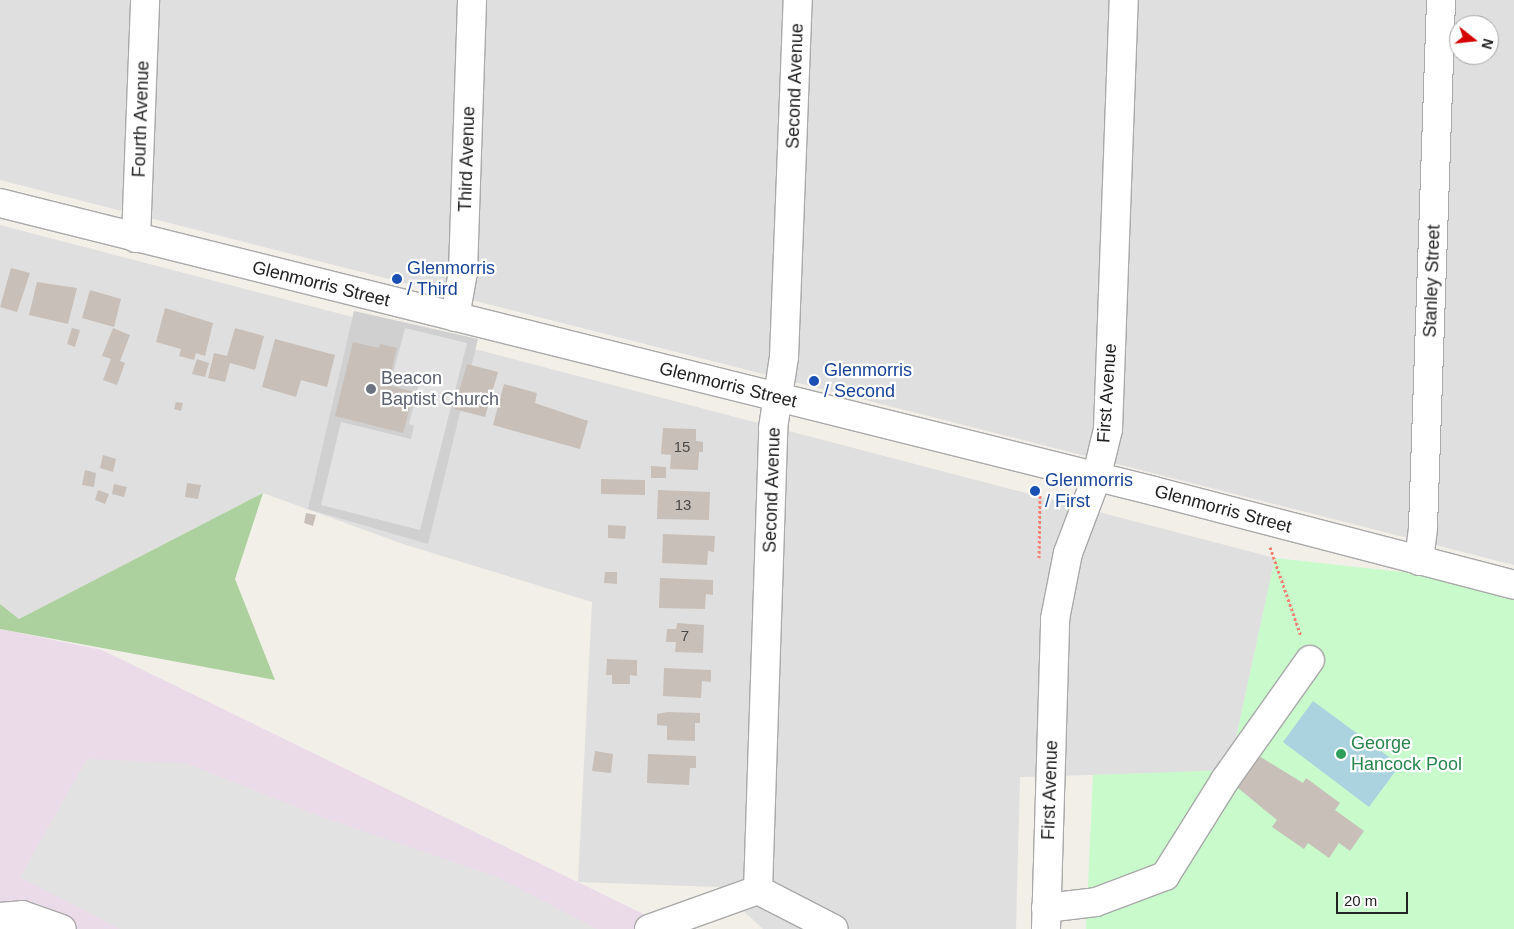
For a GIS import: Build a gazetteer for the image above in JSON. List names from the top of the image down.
{
  "streets": {
    "street": [
      "Second Avenue",
      "Fourth Avenue",
      "Third Avenue",
      "Stanley Street",
      "Glenmorris Street",
      "First Avenue"
    ]
  },
  "crossings": [
    ["Second Avenue", "Glenmorris Street"],
    ["Fourth Avenue", "Glenmorris Street"],
    ["Third Avenue", "Glenmorris Street"],
    ["Stanley Street", "Glenmorris Street"],
    ["Glenmorris Street", "First Avenue"]
  ],
  "places": [
    "Glenmorris / Third",
    "Glenmorris / Second",
    "Beacon Baptist Church",
    "Glenmorris / First",
    "George Hancock Pool"
  ],
  "house_numbers": ["15", "13", "7"],
  "scale_bar": "20 m",
  "north": "right"
}
